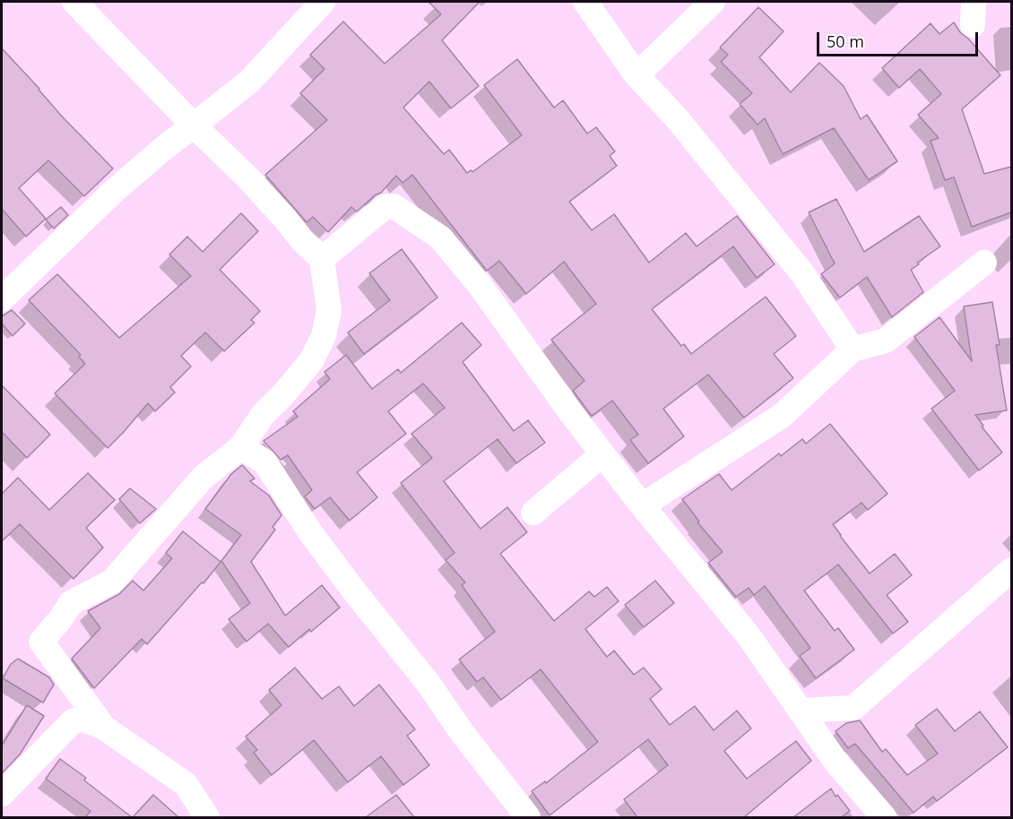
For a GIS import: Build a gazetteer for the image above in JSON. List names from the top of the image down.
{
  "scale_bar": "50 m"
}
